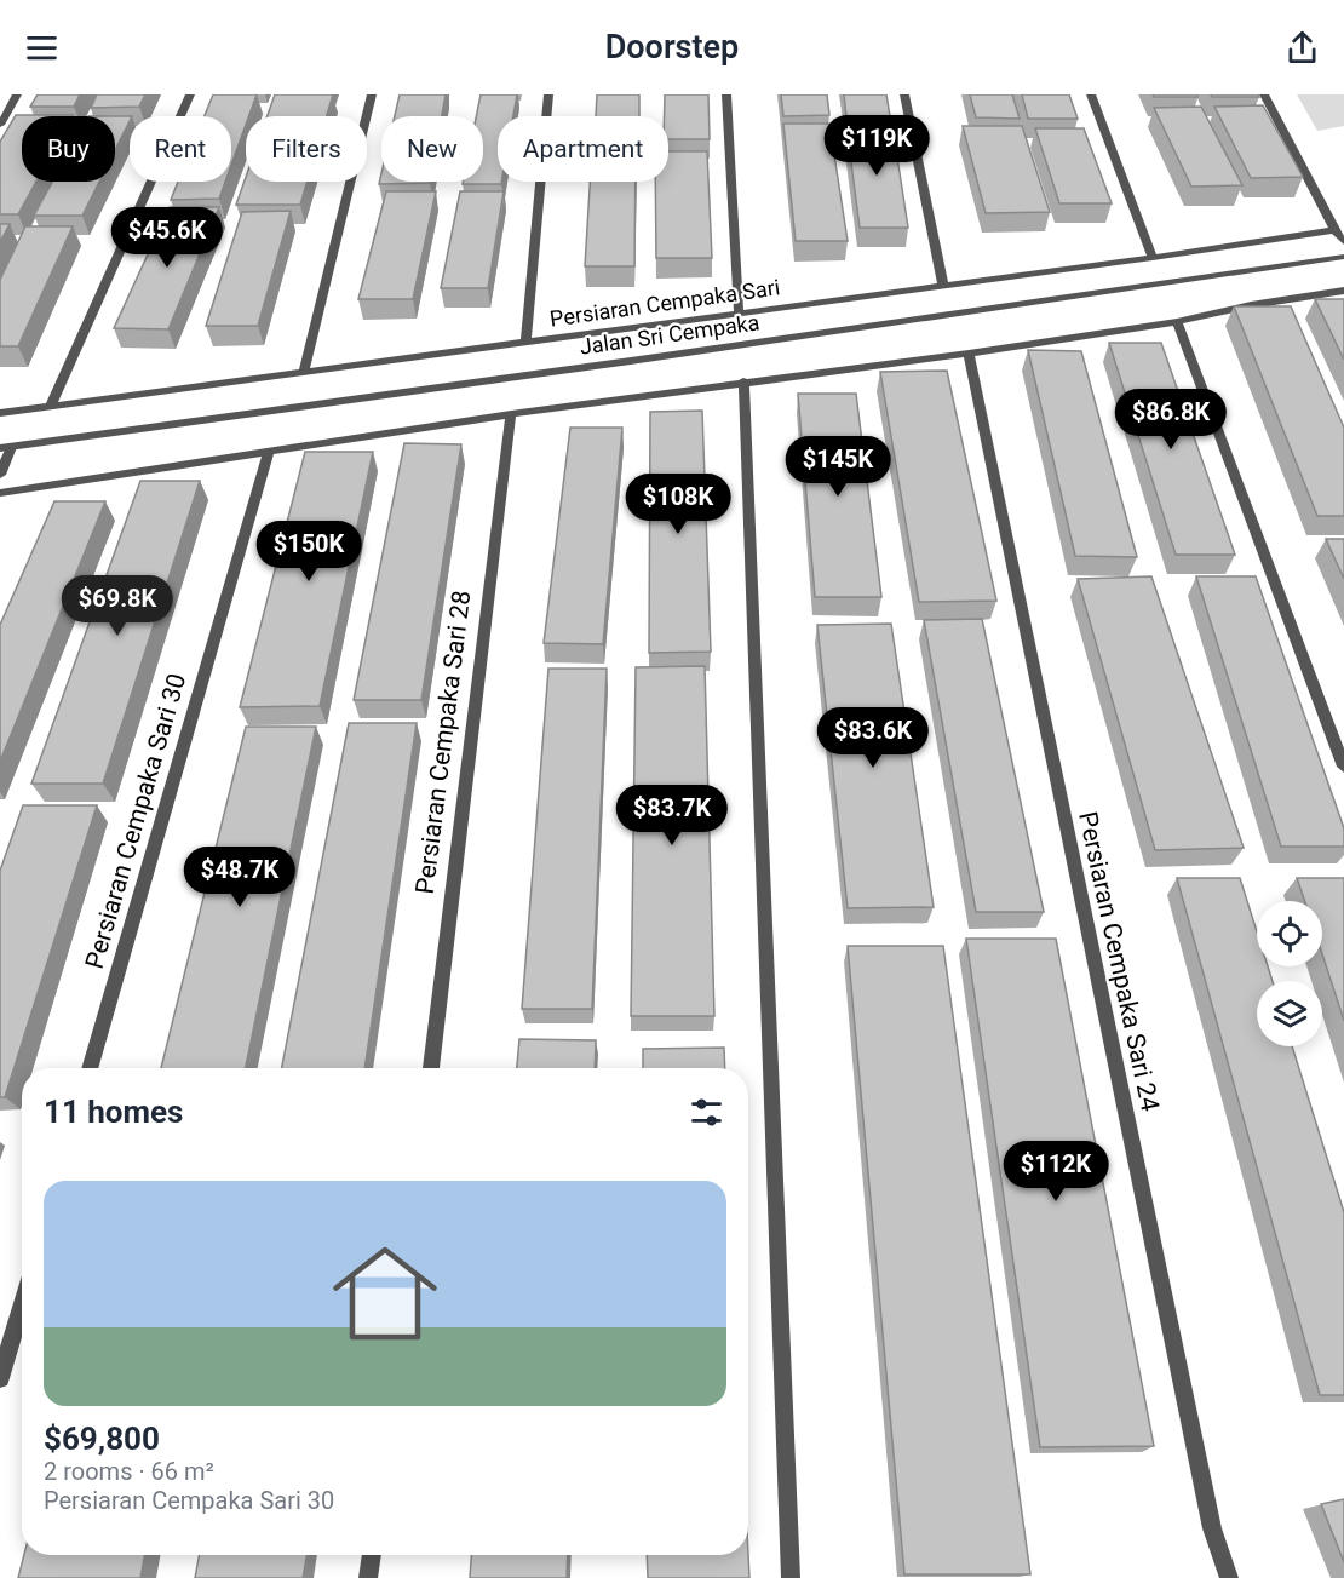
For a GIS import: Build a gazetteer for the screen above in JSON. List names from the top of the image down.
{
  "streets": {
    "street": [
      "Persiaran Cempaka Sari",
      "Jalan Sri Cempaka",
      "Persiaran Cempaka Sari 28",
      "Persiaran Cempaka Sari 30",
      "Persiaran Cempaka Sari 24"
    ]
  },
  "page": {
    "header": "Doorstep",
    "price": [
      "$119K",
      "$45.6K",
      "$86.8K",
      "$145K",
      "$108K",
      "$150K",
      "$69.8K",
      "$83.6K",
      "$83.7K",
      "$48.7K",
      "$112K"
    ],
    "chip": [
      "Buy",
      "Rent",
      "Filters",
      "New",
      "Apartment"
    ],
    "heading": "11 homes",
    "list": [
      {
        "name": "$69,800",
        "note": "2 rooms · 66 m² · Persiaran Cempaka Sari 30"
      }
    ]
  }
}
